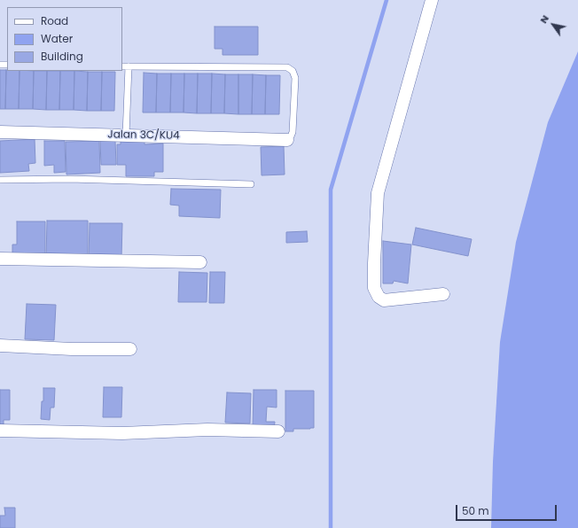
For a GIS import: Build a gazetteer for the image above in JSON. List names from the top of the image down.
{
  "streets": {
    "street": ["Jalan 3C/KU4"]
  },
  "legend": ["Road", "Water", "Building"],
  "scale_bar": "50 m",
  "north": "top left"
}
